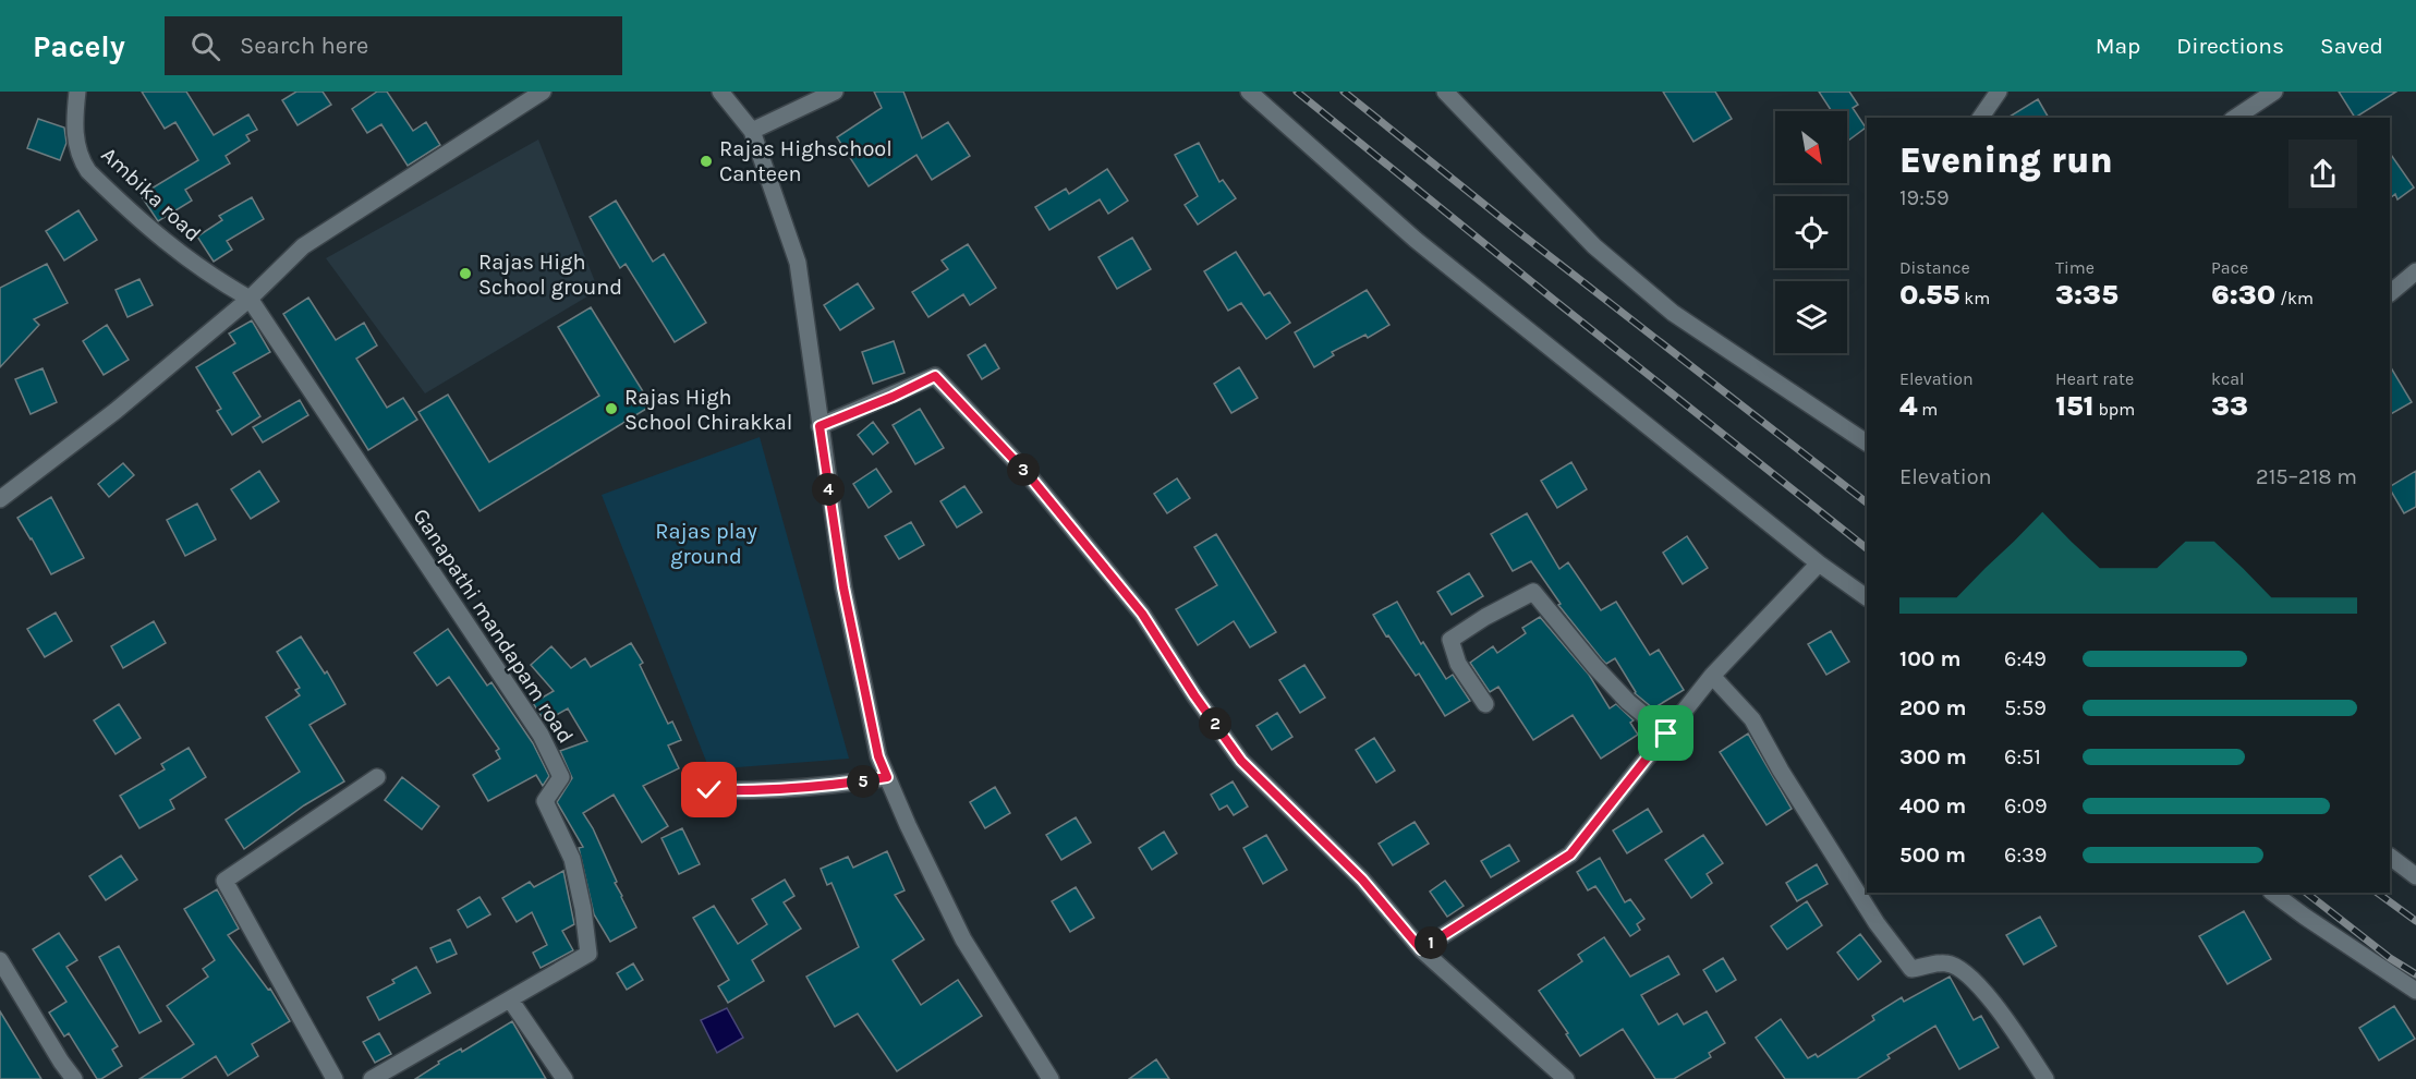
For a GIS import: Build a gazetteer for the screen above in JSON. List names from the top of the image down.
{
  "streets": {
    "street": ["Ambika road", "Ganapathi mandapam road"]
  },
  "crossings": [
    ["Ambika road", "Ganapathi mandapam road"]
  ],
  "parks": ["Rajas play ground"],
  "places": ["Rajas Highschool Canteen", "Rajas High School ground", "Rajas High School Chirakkal"],
  "north": "bottom right",
  "page": {
    "header": "Pacely",
    "search": "Search here",
    "nav": ["Map", "Directions", "Saved"],
    "heading": ["Evening run", "19:59"],
    "stats": [
      ["Distance", "0.55 km"],
      ["Time", "3:35"],
      ["Pace", "6:30 /km"],
      ["Elevation", "4 m"],
      ["Heart rate", "151 bpm"],
      ["kcal", "33"]
    ],
    "chart": ["Elevation", "215–218 m"],
    "pins": [
      "3",
      "4",
      "2",
      "5",
      "1"
    ],
    "list": [
      {
        "name": "100 m",
        "note": "6:49"
      },
      {
        "name": "200 m",
        "note": "5:59"
      },
      {
        "name": "300 m",
        "note": "6:51"
      },
      {
        "name": "400 m",
        "note": "6:09"
      },
      {
        "name": "500 m",
        "note": "6:39"
      }
    ]
  }
}
